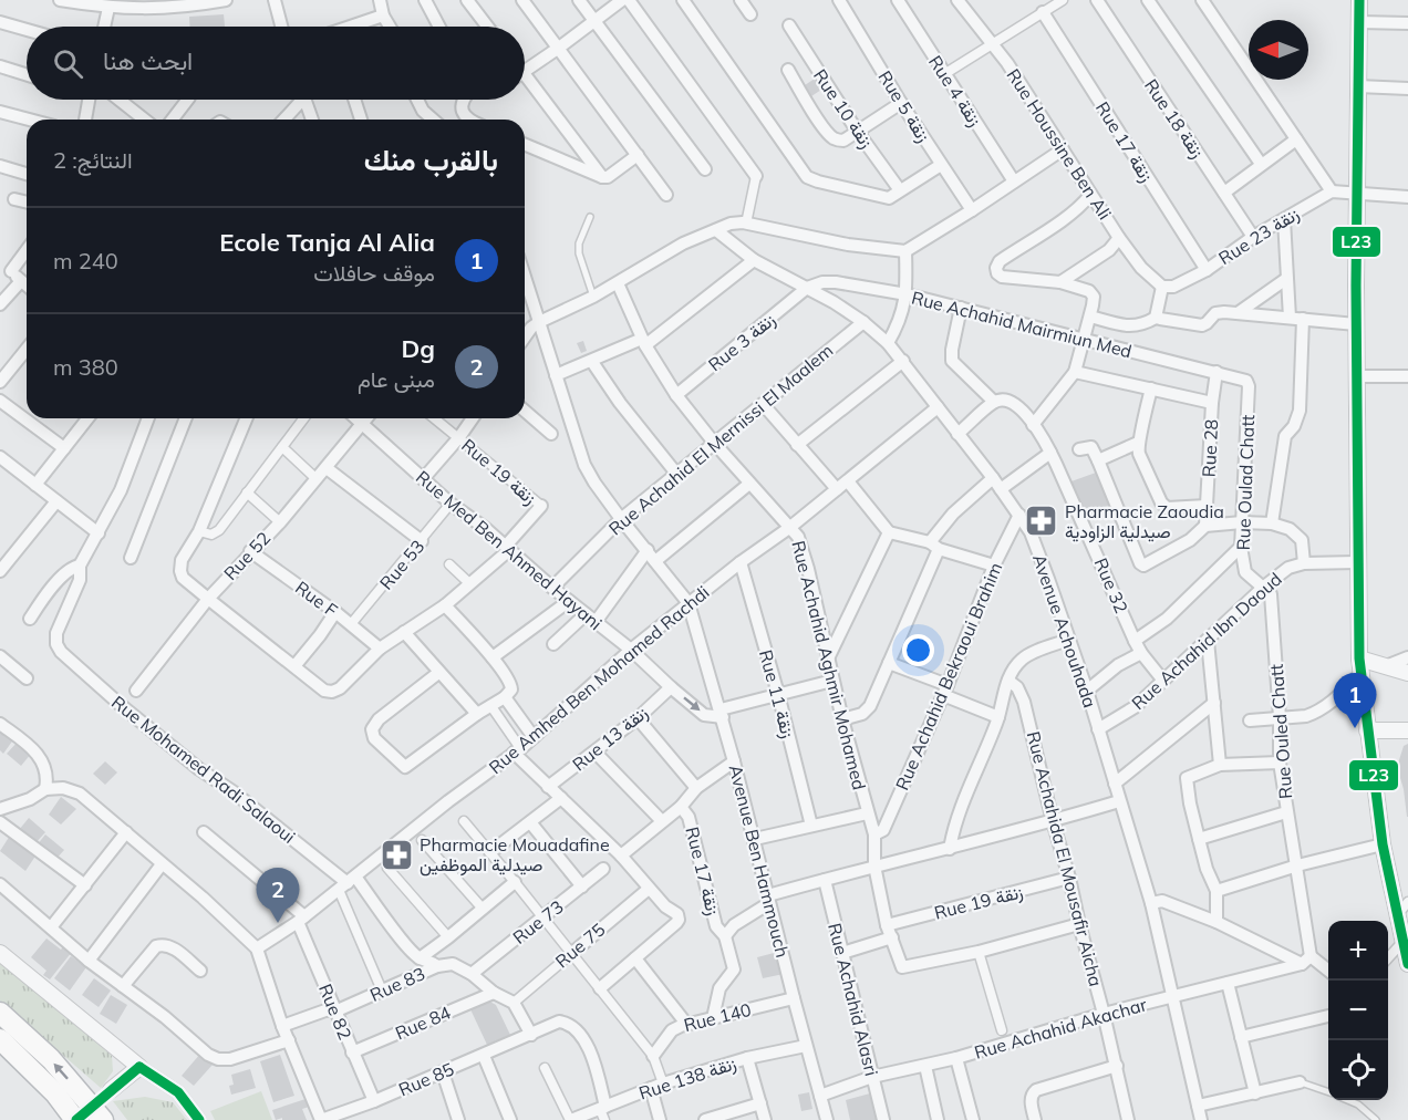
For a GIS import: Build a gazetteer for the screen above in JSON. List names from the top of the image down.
{
  "streets": {
    "street": [
      "Rue 4 زنقة",
      "Rue 5 زنقة",
      "Rue 10 زنقة",
      "Rue 18 زنقة",
      "Rue 17 زنقة",
      "Rue Houssine Ben Ali",
      "Rue 23 زنقة",
      "Rue Achahid Mairmiun Med",
      "Rue 3 زنقة",
      "Rue Achahid El Mernissi El Maalem",
      "Rue 28",
      "Rue 19 زنقة",
      "Rue Oulad Chatt",
      "Rue Med Ben Ahmed Hayani",
      "Rue 52",
      "Rue 53",
      "Rue 32",
      "Rue F",
      "Avenue Achouhada",
      "Rue Achahid Ibn Daoud",
      "Rue Achahid Aghmir Mohamed",
      "Rue Achahid Bekraoui Brahim",
      "Rue Amhed Ben Mohamed Rachdi",
      "Rue 11 زنقة",
      "Rue Ouled Chatt",
      "Rue 13 زنقة",
      "Rue Mohamed Radi Salaoui",
      "Rue Achahida El Mousafir Aicha",
      "Avenue Ben Hammouch",
      "Rue 73",
      "Rue 75",
      "Rue 83",
      "Rue Achahid Alasri",
      "Rue 82",
      "Rue 140",
      "Rue 84",
      "Rue Achahid Akachar",
      "Rue 138 زنقة",
      "Rue 85"
    ]
  },
  "crossings": [
    ["Rue 18 زنقة", "Rue 23 زنقة"],
    ["Rue 17 زنقة", "Rue 23 زنقة"],
    ["Rue 17 زنقة", "Rue 140"],
    ["Rue Houssine Ben Ali", "Rue 23 زنقة"],
    ["Rue Achahid Mairmiun Med", "Rue 3 زنقة"],
    ["Rue Achahid Mairmiun Med", "Rue 28"],
    ["Rue Achahid Mairmiun Med", "Rue Oulad Chatt"],
    ["Rue Achahid Mairmiun Med", "Rue 32"],
    ["Rue Achahid Mairmiun Med", "Avenue Achouhada"],
    ["Rue 3 زنقة", "Avenue Achouhada"],
    ["Rue 3 زنقة", "Rue Achahid Aghmir Mohamed"],
    ["Rue Achahid El Mernissi El Maalem", "Rue Med Ben Ahmed Hayani"],
    ["Rue Achahid El Mernissi El Maalem", "Avenue Achouhada"],
    ["Rue Achahid El Mernissi El Maalem", "Rue Achahid Aghmir Mohamed"],
    ["Rue 19 زنقة", "Rue Achahid Aghmir Mohamed"],
    ["Rue 19 زنقة", "Rue Achahida El Mousafir Aicha"],
    ["Rue Oulad Chatt", "Rue Achahid Ibn Daoud"],
    ["Rue Oulad Chatt", "Rue Ouled Chatt"],
    ["Rue Med Ben Ahmed Hayani", "Rue 52"],
    ["Rue Med Ben Ahmed Hayani", "Rue 53"],
    ["Rue Med Ben Ahmed Hayani", "Rue Amhed Ben Mohamed Rachdi"],
    ["Rue Med Ben Ahmed Hayani", "Rue 13 زنقة"],
    ["Rue Med Ben Ahmed Hayani", "Avenue Ben Hammouch"],
    ["Rue 52", "Rue F"],
    ["Rue 53", "Rue F"],
    ["Rue 32", "Rue Achahid Ibn Daoud"],
    ["Avenue Achouhada", "Rue Achahid Ibn Daoud"],
    ["Avenue Achouhada", "Rue Achahid Bekraoui Brahim"],
    ["Avenue Achouhada", "Rue Amhed Ben Mohamed Rachdi"],
    ["Avenue Achouhada", "Rue Achahid Akachar"],
    ["Rue Achahid Ibn Daoud", "Rue Ouled Chatt"],
    ["Rue Achahid Aghmir Mohamed", "Rue Achahid Bekraoui Brahim"],
    ["Rue Achahid Aghmir Mohamed", "Rue Amhed Ben Mohamed Rachdi"],
    ["Rue Amhed Ben Mohamed Rachdi", "Rue 11 زنقة"],
    ["Rue Amhed Ben Mohamed Rachdi", "Rue Mohamed Radi Salaoui"],
    ["Rue Amhed Ben Mohamed Rachdi", "Avenue Ben Hammouch"],
    ["Rue Amhed Ben Mohamed Rachdi", "Rue 82"],
    ["Rue Ouled Chatt", "Rue Achahid Akachar"],
    ["Rue Mohamed Radi Salaoui", "Rue 83"],
    ["Rue Achahida El Mousafir Aicha", "Rue Achahid Akachar"],
    ["Avenue Ben Hammouch", "Rue 140"],
    ["Avenue Ben Hammouch", "Rue Achahid Akachar"],
    ["Avenue Ben Hammouch", "Rue 138 زنقة"],
    ["Rue 83", "Rue 82"],
    ["Rue Achahid Alasri", "Rue Achahid Akachar"],
    ["Rue 82", "Rue 84"],
    ["Rue 82", "Rue 85"],
    ["Rue 138 زنقة", "Rue 85"]
  ],
  "places": {
    "pharmacy": ["Pharmacie Zaoudia صيدلية الزاودية", "Pharmacie Mouadafine صيدلية الموظفين"]
  },
  "lines": ["transit line L23"],
  "north": "left",
  "page": {
    "search": "ابحث هنا",
    "heading": ["بالقرب منك", "النتائج: 2"],
    "list": [
      {
        "mark": "1",
        "name": "Ecole Tanja Al Alia",
        "note": "موقف حافلات",
        "value": "240 m"
      },
      {
        "mark": "2",
        "name": "Dg",
        "note": "مبنى عام",
        "value": "380 m"
      }
    ],
    "pins": ["1", "2"],
    "map_buttons": ["+", "−"]
  }
}
